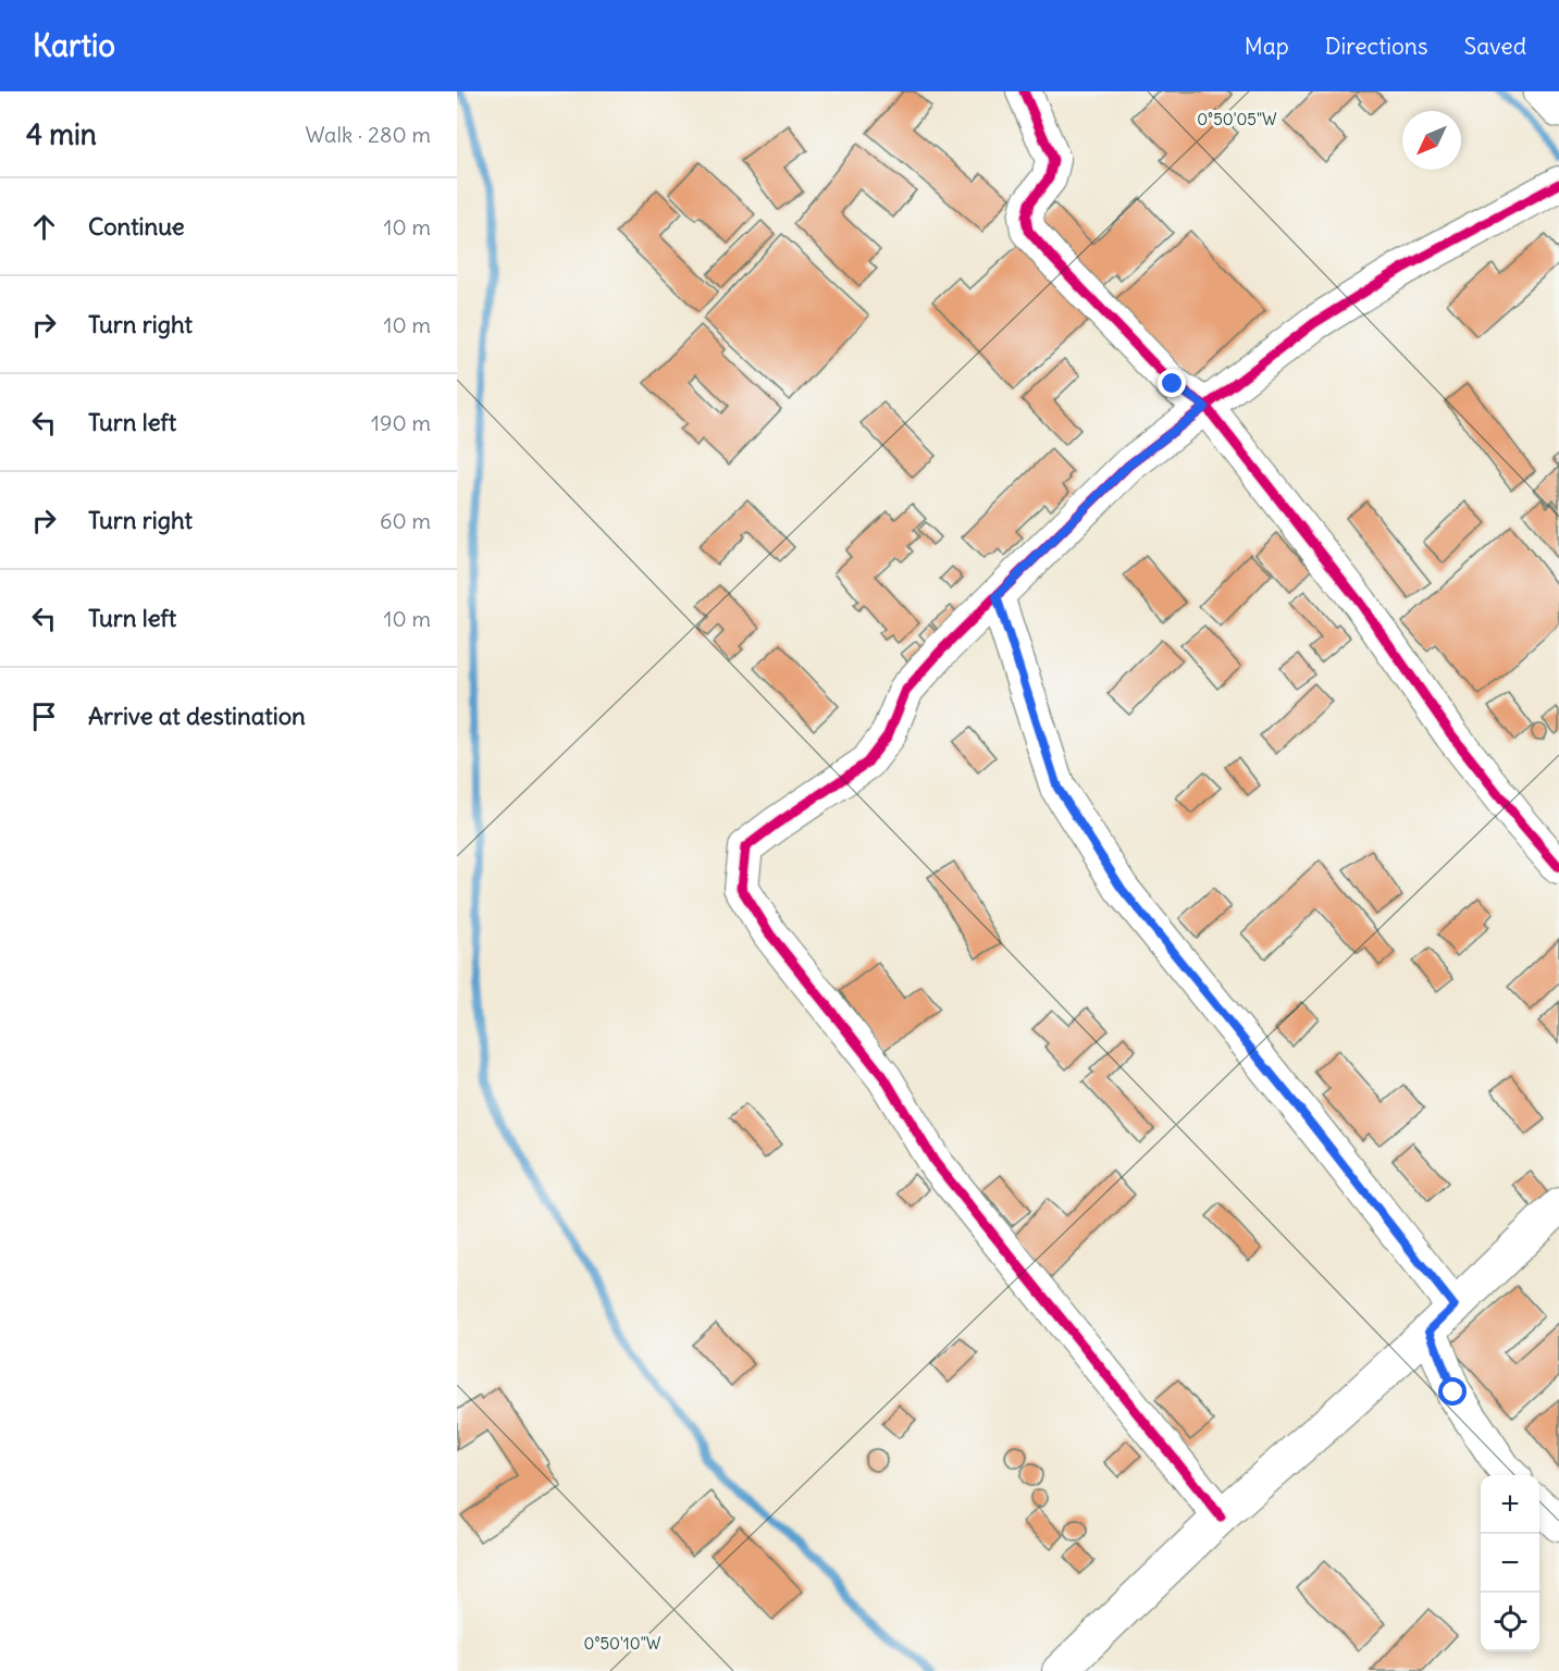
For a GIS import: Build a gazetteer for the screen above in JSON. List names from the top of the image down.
{
  "north": "bottom left",
  "page": {
    "header": "Kartio",
    "nav": ["Map", "Directions", "Saved"],
    "heading": ["4 min", "Walk · 280 m"],
    "list": [
      ["Continue", "10 m"],
      ["Turn right", "10 m"],
      ["Turn left", "190 m"],
      ["Turn right", "60 m"],
      ["Turn left", "10 m"],
      "Arrive at destination"
    ],
    "map_buttons": ["+", "−"]
  },
  "coordinates": ["0°50'05\"W", "0°50'10\"W"]
}
